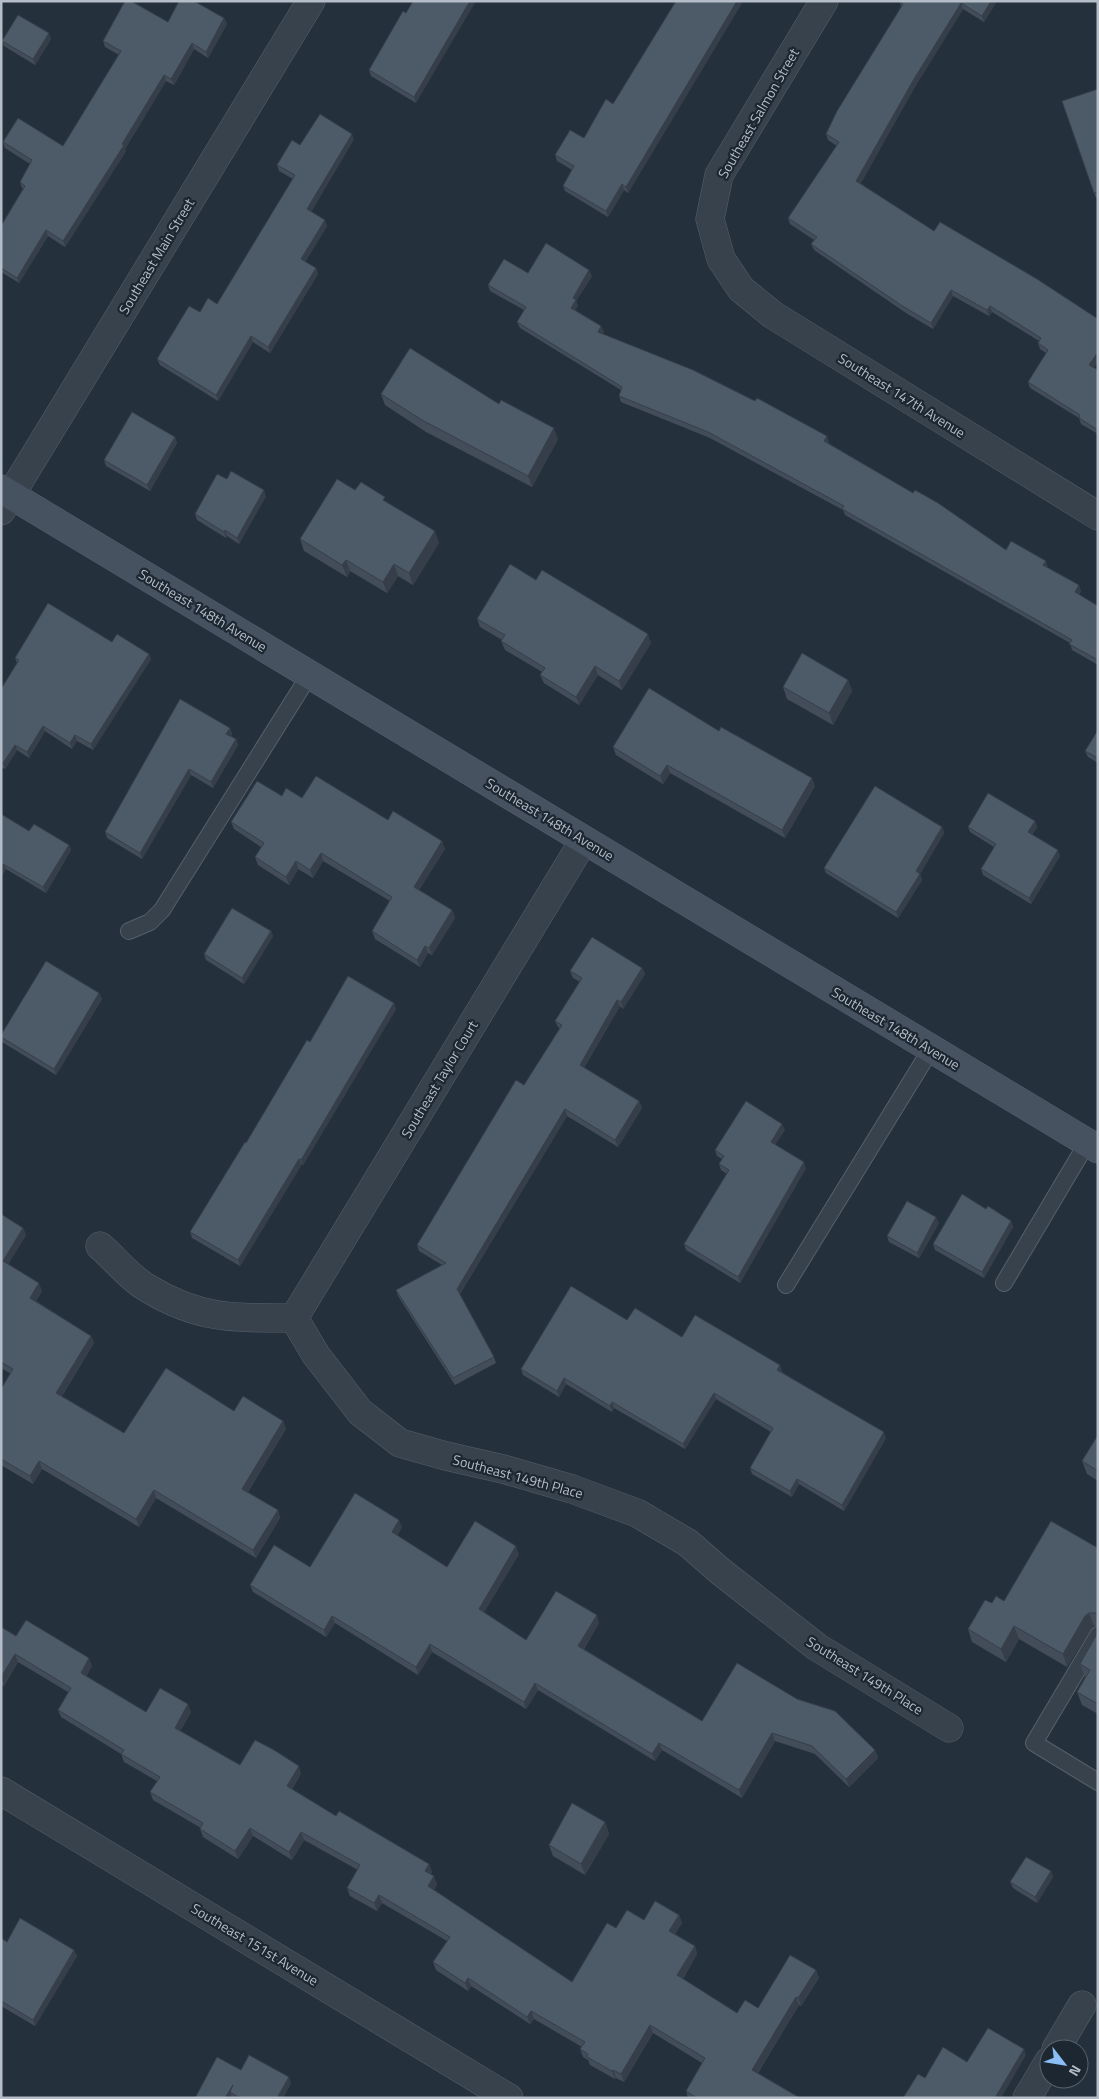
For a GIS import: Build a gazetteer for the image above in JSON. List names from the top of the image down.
{
  "streets": {
    "main road": ["Southeast 148th Avenue"],
    "street": [
      "Southeast Salmon Street",
      "Southeast Main Street",
      "Southeast 147th Avenue",
      "Southeast Taylor Court",
      "Southeast 149th Place",
      "Southeast 151st Avenue"
    ]
  },
  "crossings": [
    ["Southeast Salmon Street", "Southeast 147th Avenue"],
    ["Southeast Main Street", "Southeast 148th Avenue"],
    ["Southeast 148th Avenue", "Southeast Taylor Court"],
    ["Southeast Taylor Court", "Southeast 149th Place"]
  ],
  "north": "bottom right"
}
